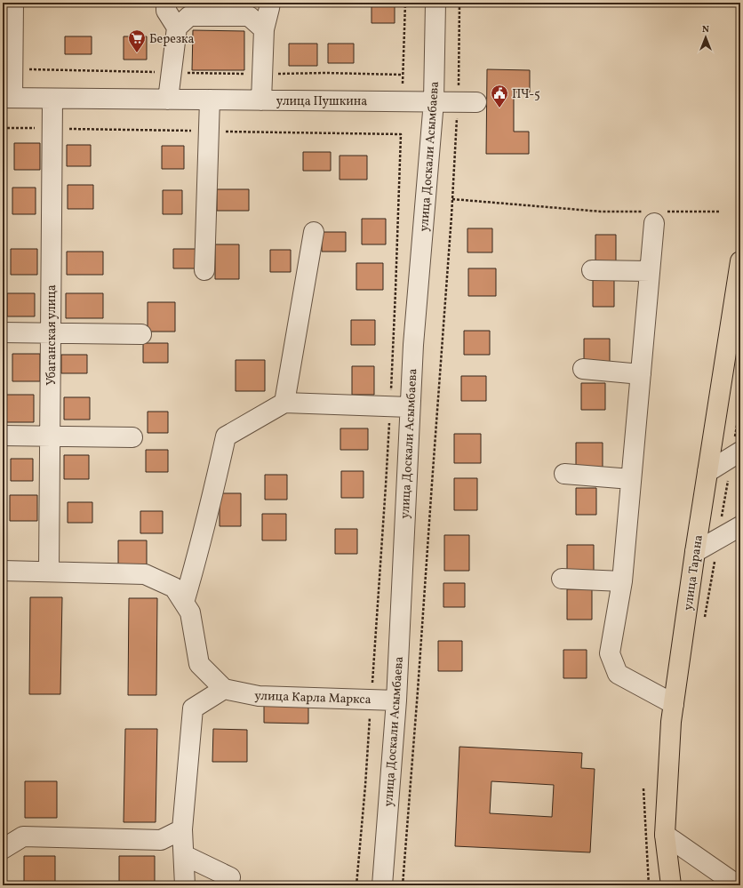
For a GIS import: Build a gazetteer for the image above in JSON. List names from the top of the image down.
{
  "streets": {
    "main road": ["улица Тарана"],
    "street": [
      "улица Пушкина",
      "улица Доскали Асымбаева",
      "Убаганская улица",
      "улица Карла Маркса"
    ]
  },
  "crossings": [
    ["улица Пушкина", "улица Доскали Асымбаева"],
    ["улица Пушкина", "Убаганская улица"],
    ["улица Доскали Асымбаева", "улица Карла Маркса"]
  ],
  "places": {
    "supermarket": ["Березка"],
    "public building": ["ПЧ-5"]
  },
  "north": "top"
}
